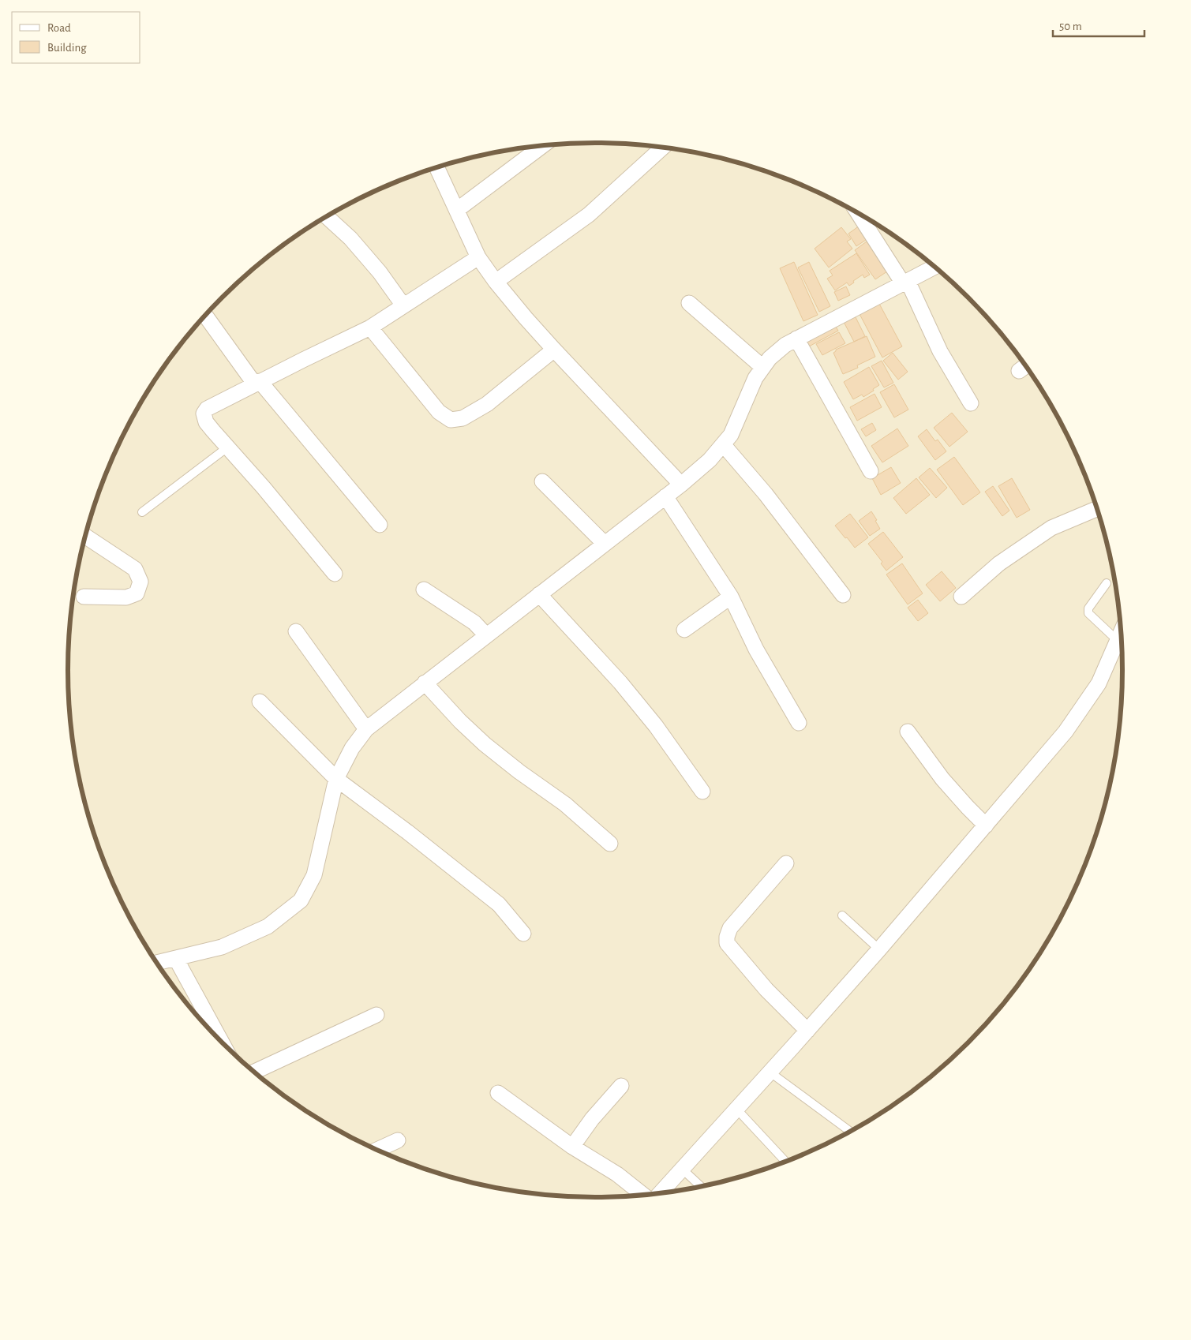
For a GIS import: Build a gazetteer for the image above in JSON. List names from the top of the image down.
{
  "legend": ["Road", "Building"],
  "scale_bar": "50 m"
}
